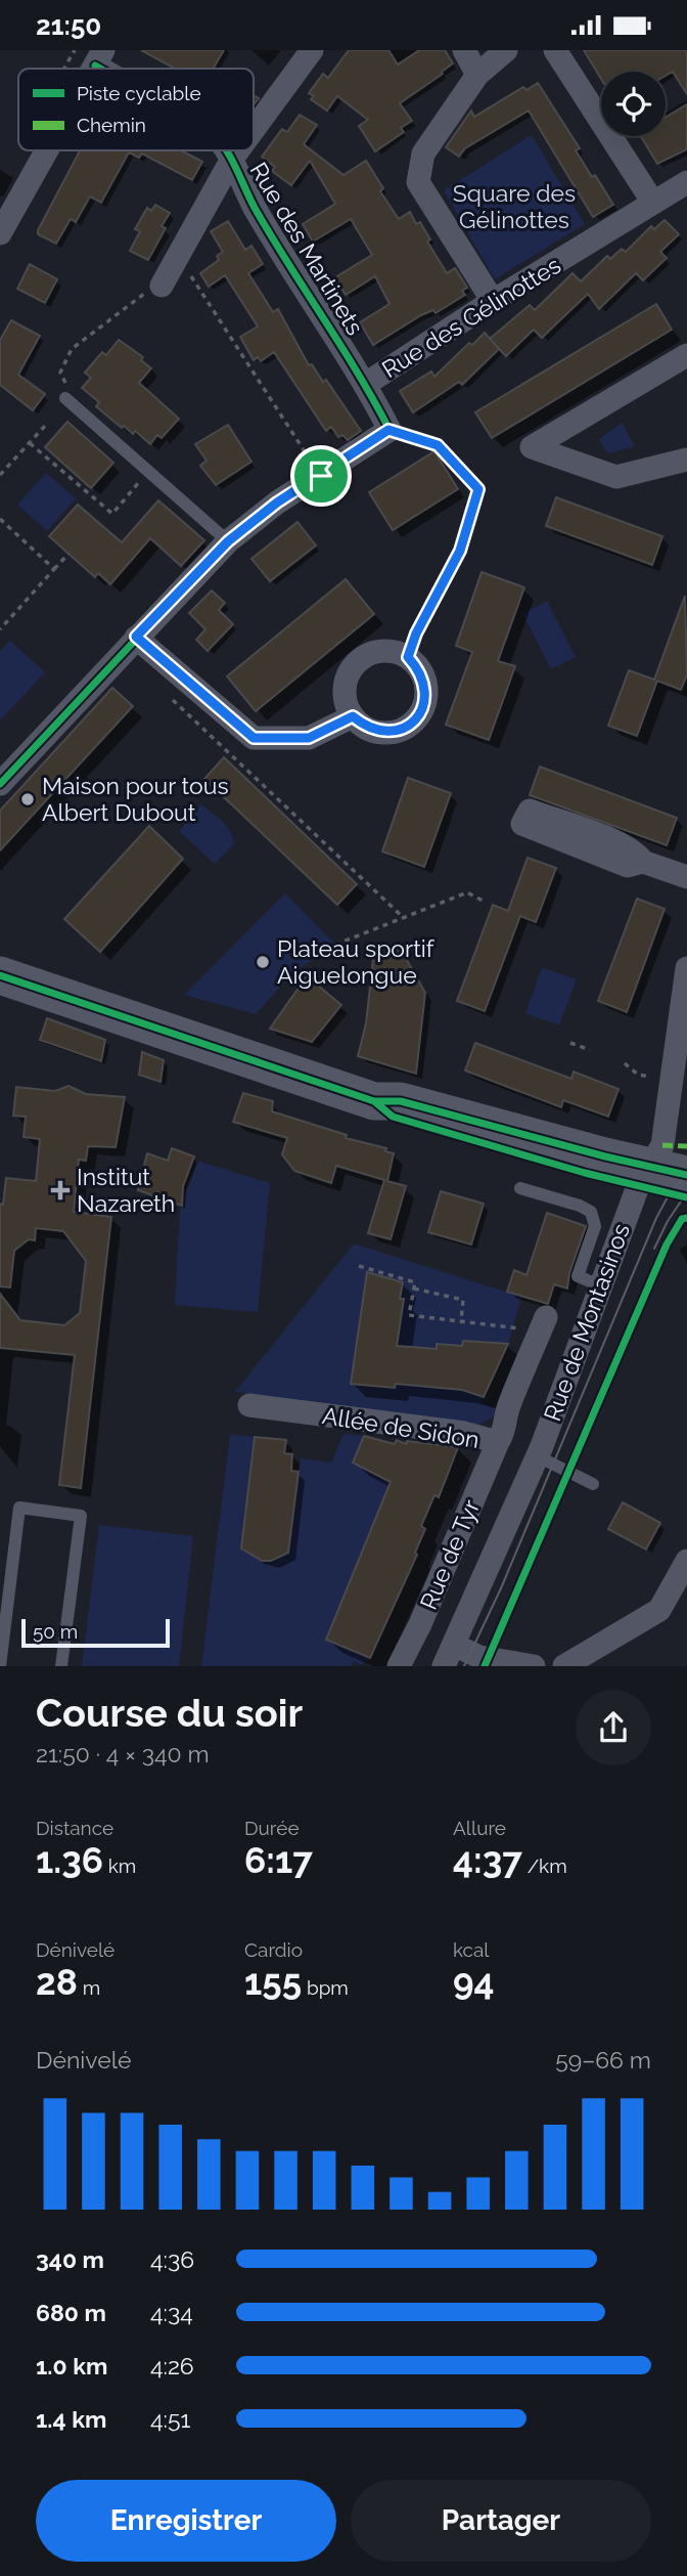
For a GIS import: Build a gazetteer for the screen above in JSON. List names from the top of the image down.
{
  "streets": {
    "street": [
      "Rue des Martinets",
      "Rue des Gélinottes",
      "Rue de Montasinos",
      "Allée de Sidon",
      "Rue de Tyr"
    ]
  },
  "crossings": [
    ["Rue des Martinets", "Rue des Gélinottes"],
    ["Rue de Montasinos", "Allée de Sidon"],
    ["Allée de Sidon", "Rue de Tyr"]
  ],
  "parks": ["Square des Gélinottes"],
  "places": {
    "other": ["Maison pour tous Albert Dubout", "Plateau sportif Aiguelongue"],
    "health": ["Institut Nazareth"]
  },
  "legend": ["Piste cyclable", "Chemin"],
  "scale_bar": "50 m",
  "page": {
    "status": "21:50",
    "scale": "50 m",
    "heading": ["Course du soir", "21:50 · 4 × 340 m"],
    "stats": [
      ["Distance", "1.36 km"],
      ["Durée", "6:17"],
      ["Allure", "4:37 /km"],
      ["Dénivelé", "28 m"],
      ["Cardio", "155 bpm"],
      ["kcal", "94"]
    ],
    "chart": ["Dénivelé", "59–66 m"],
    "list": [
      {
        "name": "340 m",
        "note": "4:36"
      },
      {
        "name": "680 m",
        "note": "4:34"
      },
      {
        "name": "1.0 km",
        "note": "4:26"
      },
      {
        "name": "1.4 km",
        "note": "4:51"
      }
    ],
    "buttons": ["Enregistrer", "Partager"]
  }
}
